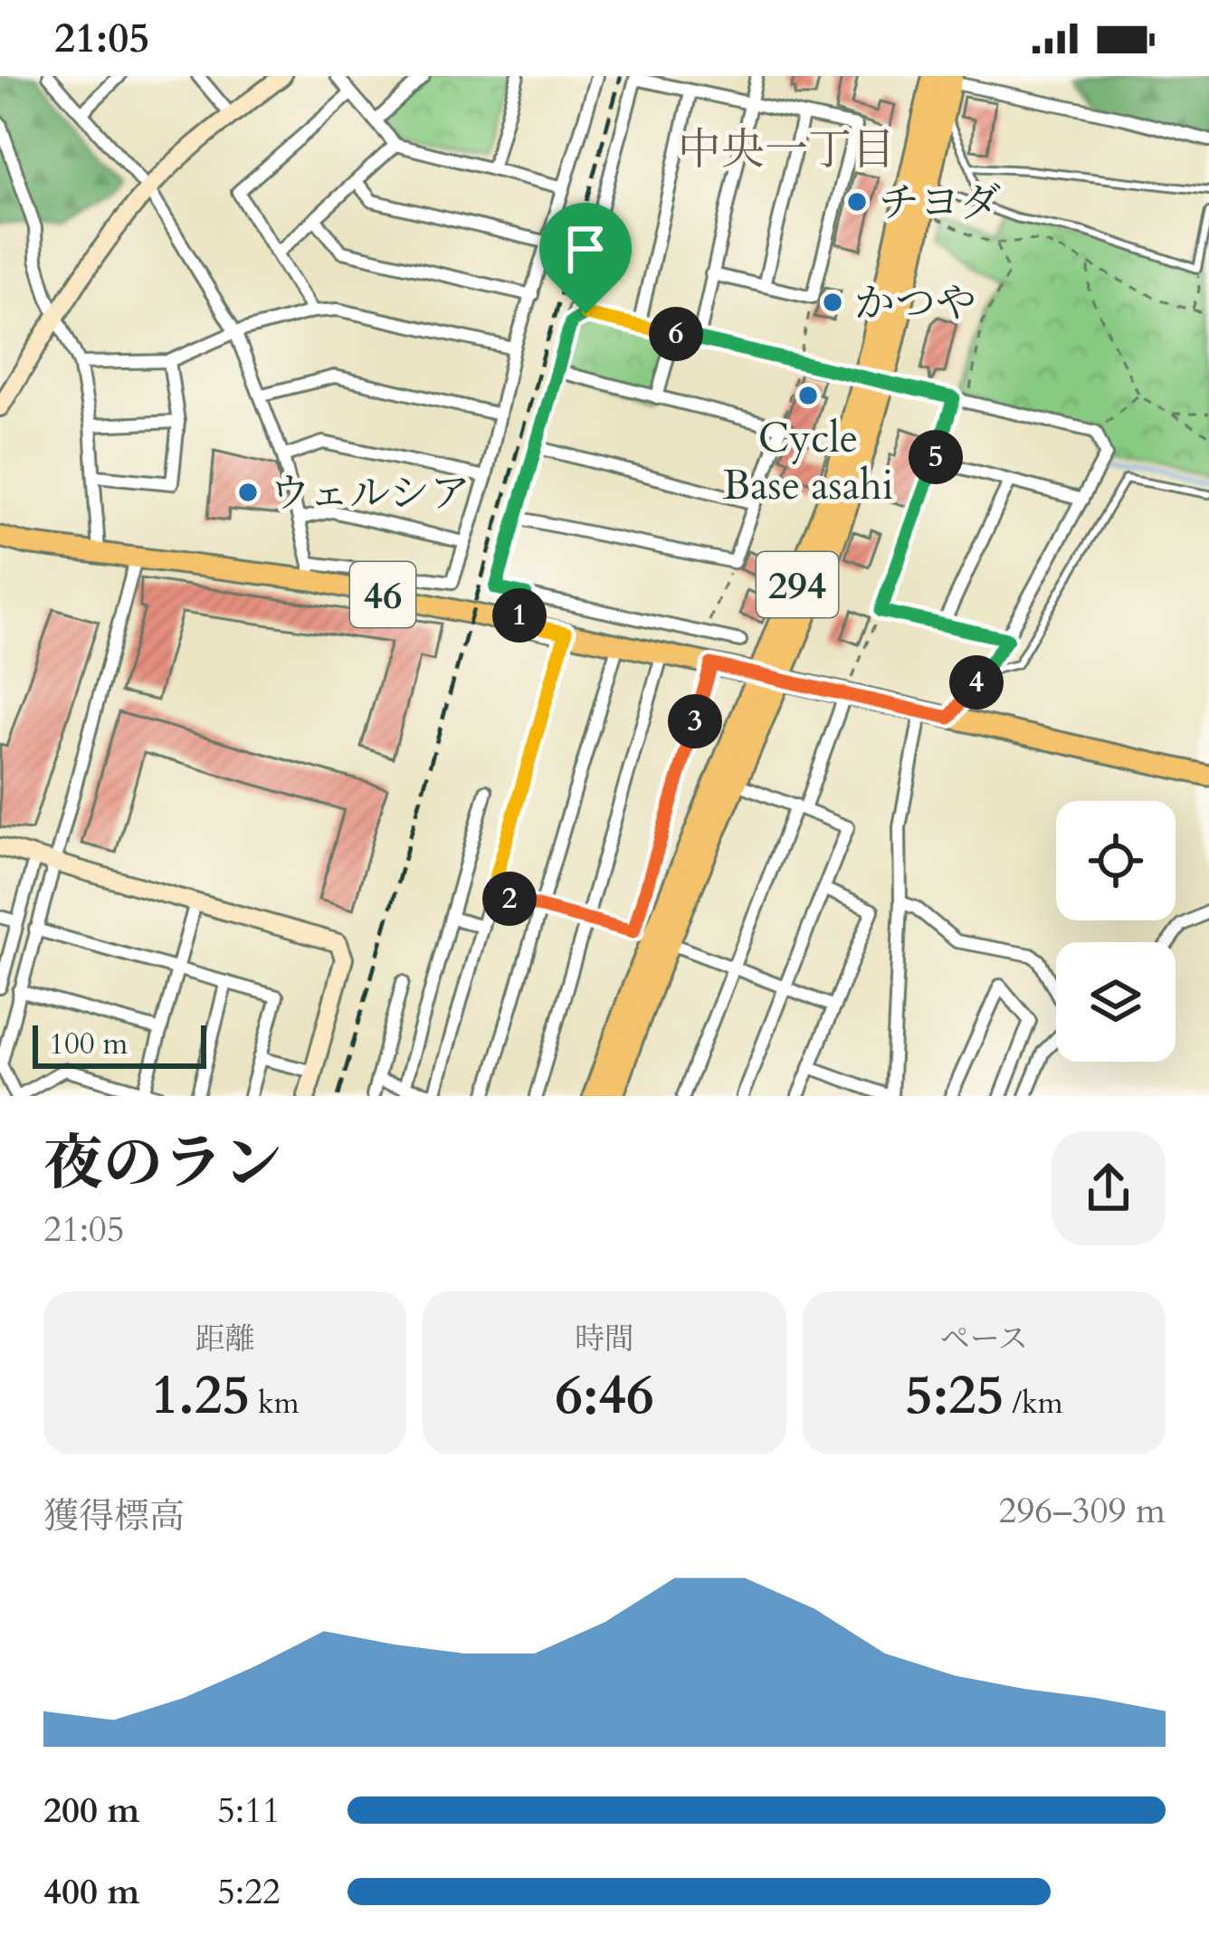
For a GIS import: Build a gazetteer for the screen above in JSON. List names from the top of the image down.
{
  "streets": {
    "highway": ["294"],
    "main road": ["46"]
  },
  "crossings": [
    ["294", "46"]
  ],
  "districts": ["中央一丁目"],
  "places": [
    "チヨダ",
    "かつや",
    "Cycle Base asahi",
    "ウェルシア"
  ],
  "scale_bar": "100 m",
  "page": {
    "status": "21:05",
    "pins": [
      "6",
      "5",
      "1",
      "4",
      "3",
      "2"
    ],
    "scale": "100 m",
    "heading": ["夜のラン", "21:05"],
    "stats": [
      ["距離", "1.25 km"],
      ["時間", "6:46"],
      ["ペース", "5:25 /km"]
    ],
    "chart": ["獲得標高", "296–309 m"],
    "list": [
      {
        "name": "200 m",
        "note": "5:11"
      },
      {
        "name": "400 m",
        "note": "5:22"
      }
    ]
  }
}
